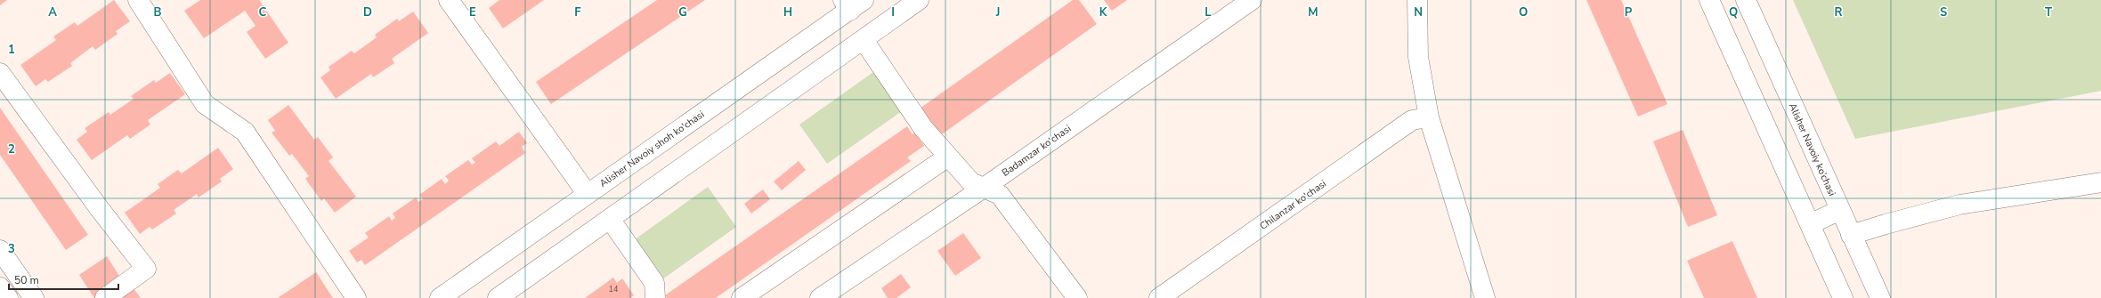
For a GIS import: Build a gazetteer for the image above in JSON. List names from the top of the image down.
{
  "streets": {
    "street": [
      "Alisher Navoiy shoh ko'chasi",
      "Alisher Navoiy ko’chasi",
      "Badamzar ko'chasi",
      "Chilanzar ko'chasi"
    ]
  },
  "house_numbers": ["14"],
  "scale_bar": "50 m",
  "grid": {
    "columns": [
      "A",
      "B",
      "C",
      "D",
      "E",
      "F",
      "G",
      "H",
      "I",
      "J",
      "K",
      "L",
      "M",
      "N",
      "O",
      "P",
      "Q",
      "R",
      "S",
      "T"
    ],
    "rows": ["1", "2", "3"]
  }
}
